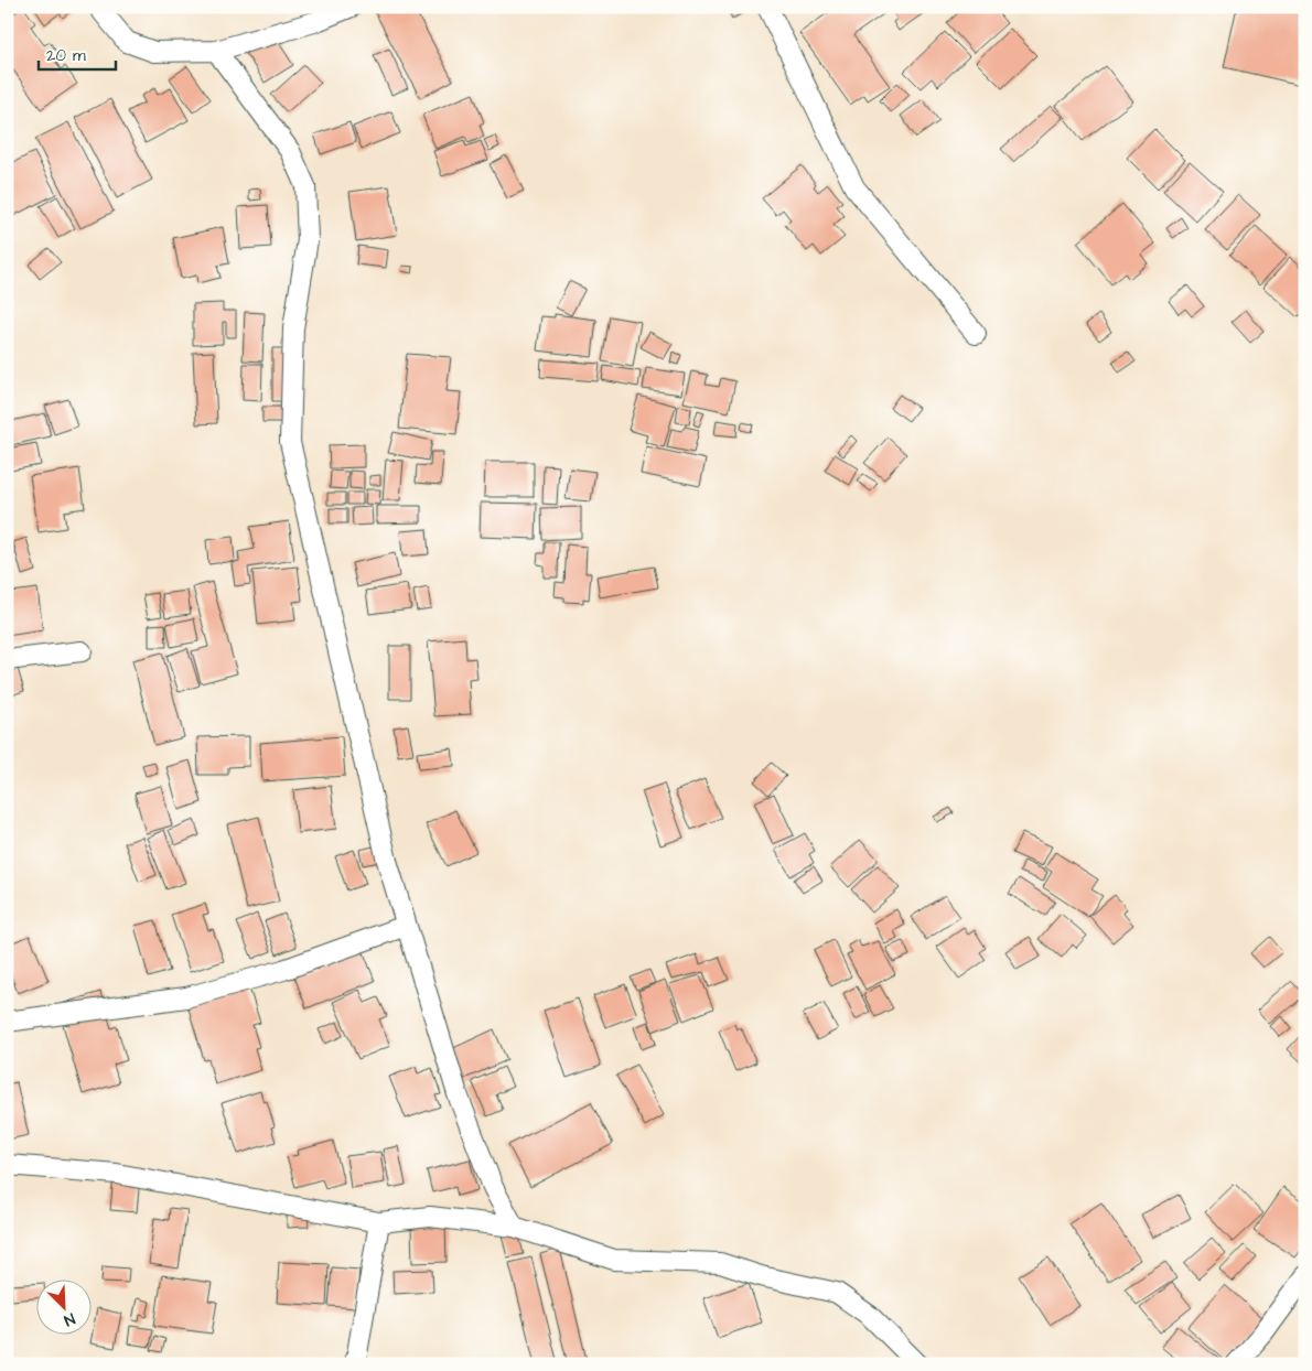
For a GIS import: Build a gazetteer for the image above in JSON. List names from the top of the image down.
{
  "scale_bar": "20 m",
  "north": "bottom right"
}
